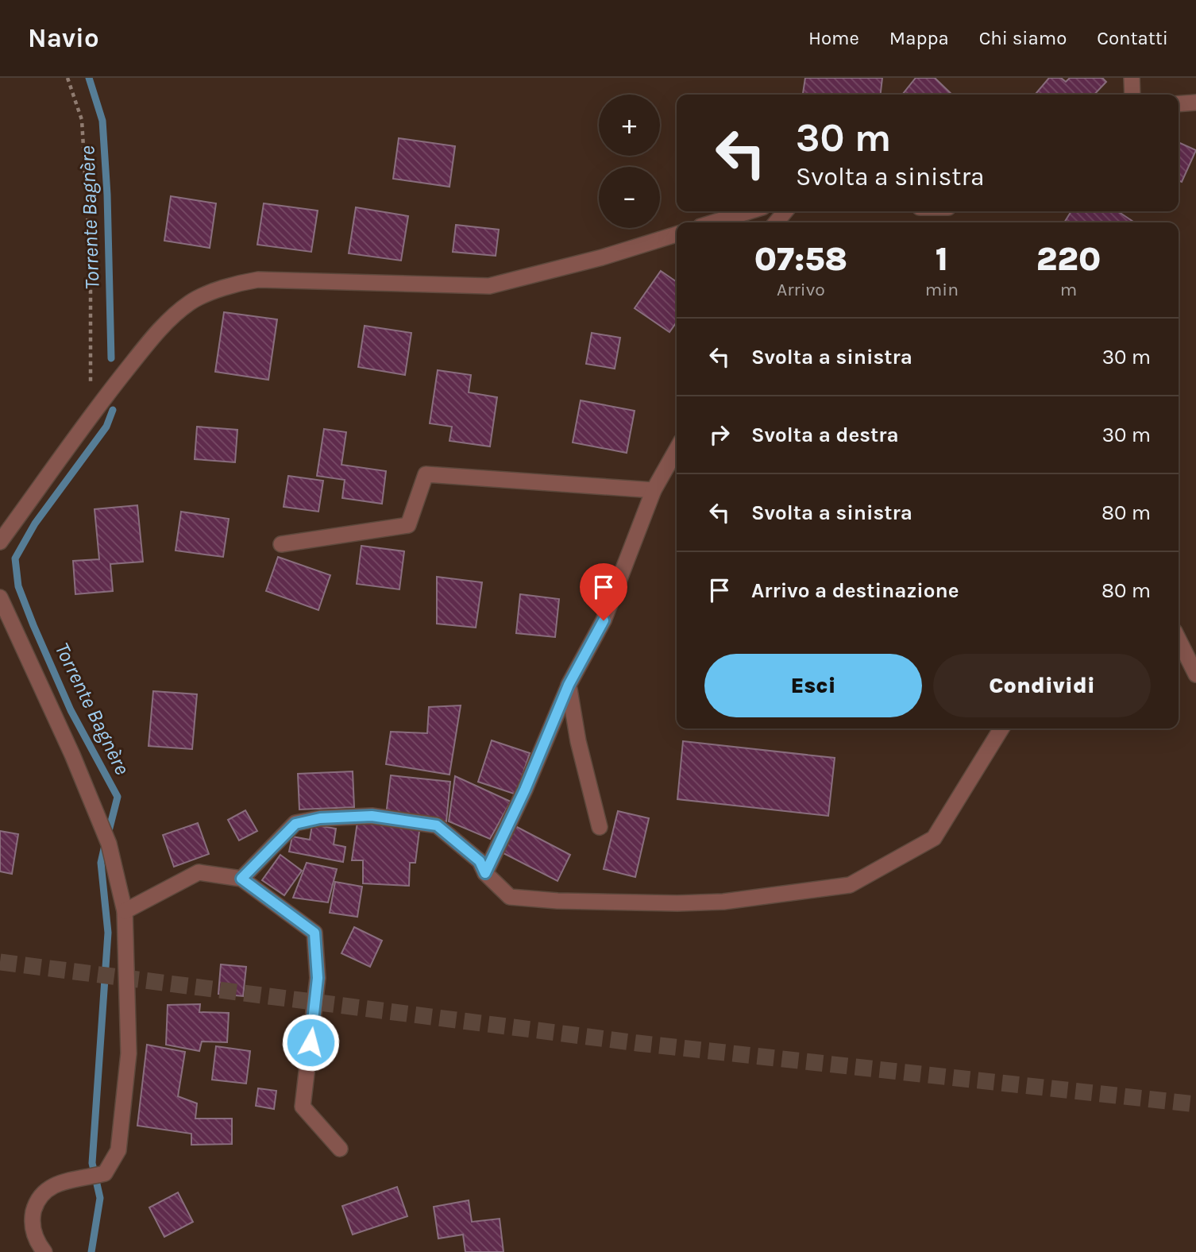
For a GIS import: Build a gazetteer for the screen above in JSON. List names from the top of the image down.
{
  "water": ["Torrente Bagnère"],
  "page": {
    "header": "Navio",
    "nav": [
      "Home",
      "Mappa",
      "Chi siamo",
      "Contatti"
    ],
    "map_buttons": ["+", "−"],
    "turn": ["30 m", "Svolta a sinistra"],
    "eta": [
      "07:58",
      "Arrivo",
      "1",
      "min",
      "220",
      "m"
    ],
    "list": [
      {
        "name": "Svolta a sinistra",
        "value": "30 m"
      },
      {
        "name": "Svolta a destra",
        "value": "30 m"
      },
      {
        "name": "Svolta a sinistra",
        "value": "80 m"
      },
      {
        "name": "Arrivo a destinazione",
        "value": "80 m"
      }
    ],
    "buttons": ["Esci", "Condividi"]
  }
}
